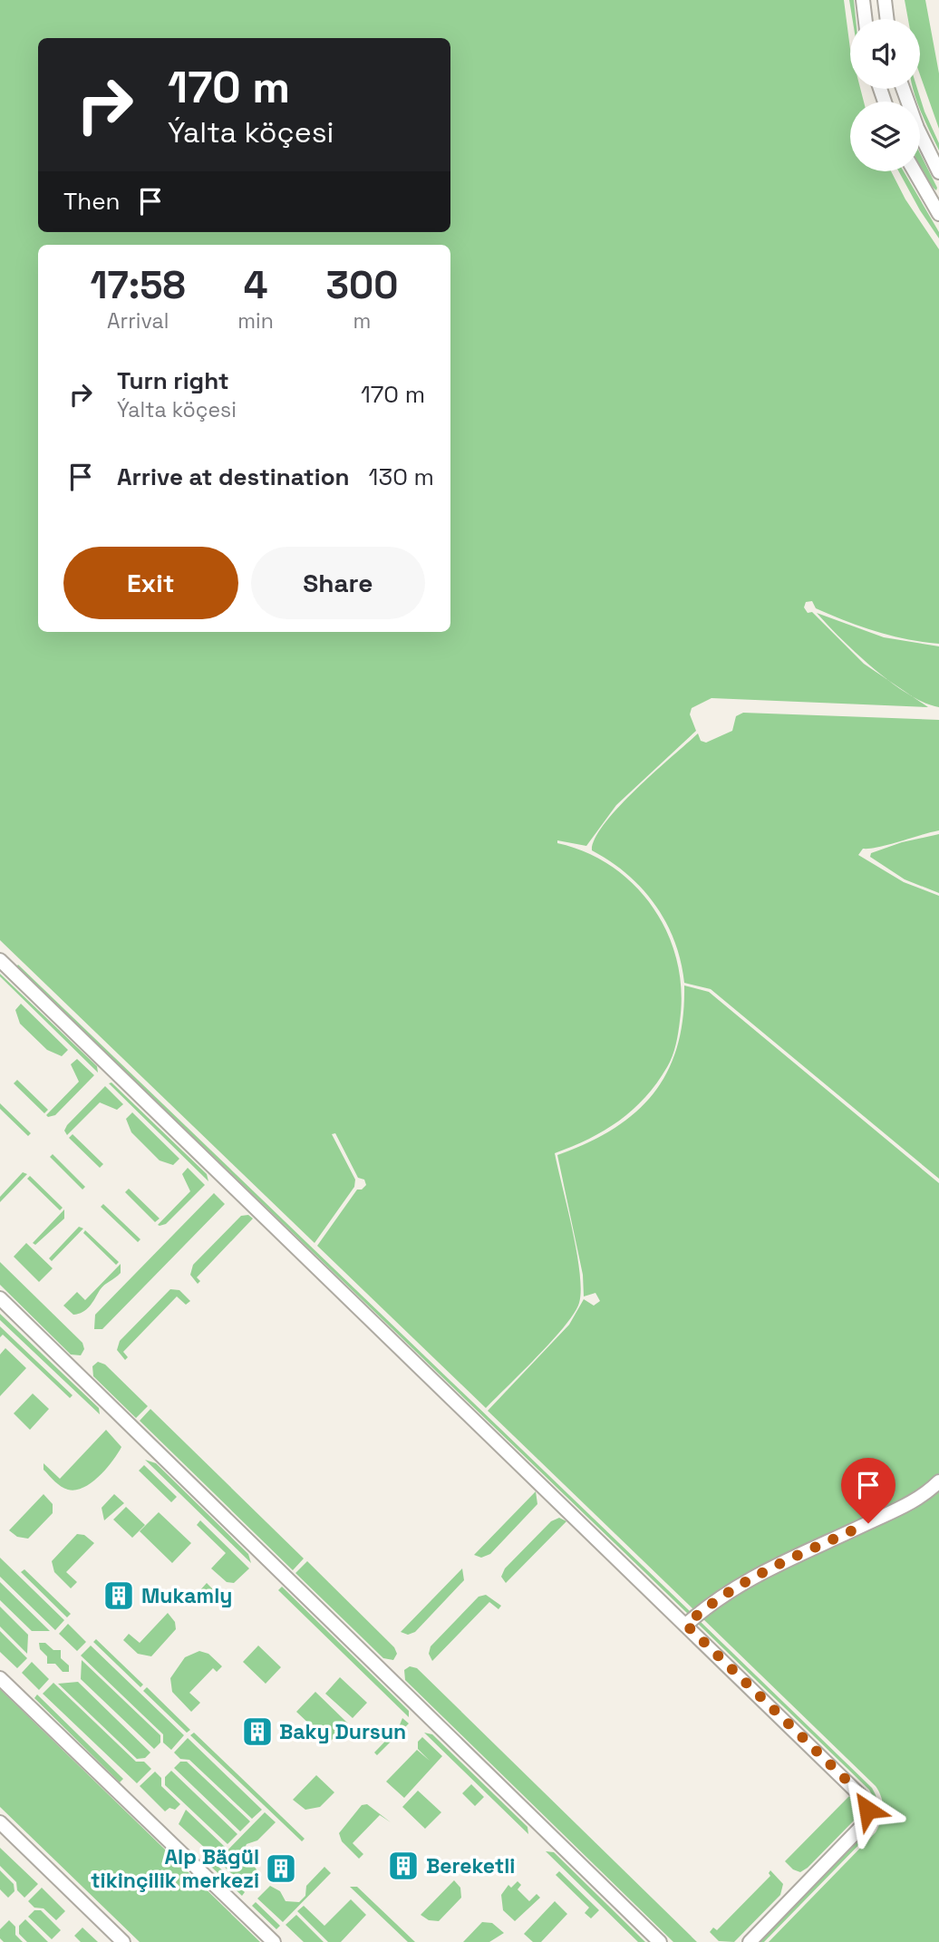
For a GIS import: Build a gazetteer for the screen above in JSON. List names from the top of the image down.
{
  "places": {
    "building": [
      "Mukamly",
      "Baky Dursun",
      "Bereketli",
      "Alp Bägül tikinçilik merkezi"
    ]
  },
  "page": {
    "turn": ["170 m", "Ýalta köçesi"],
    "then": "Then",
    "eta": [
      "17:58",
      "Arrival",
      "4",
      "min",
      "300",
      "m"
    ],
    "list": [
      {
        "name": "Turn right",
        "note": "Ýalta köçesi",
        "value": "170 m"
      },
      {
        "name": "Arrive at destination",
        "value": "130 m"
      }
    ],
    "buttons": ["Exit", "Share"]
  }
}
